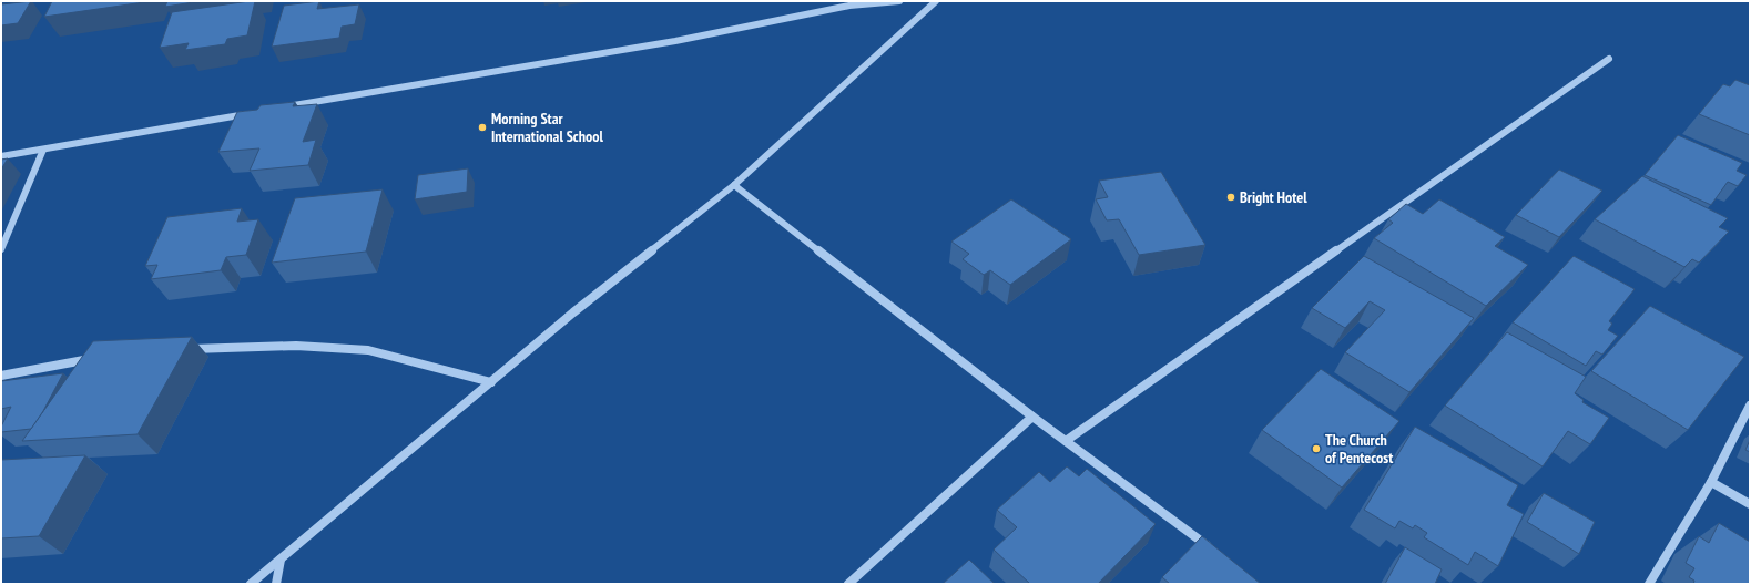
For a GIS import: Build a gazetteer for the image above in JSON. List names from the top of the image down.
{
  "places": ["Morning Star International School", "Bright Hotel", "The Church of Pentecost"]
}
